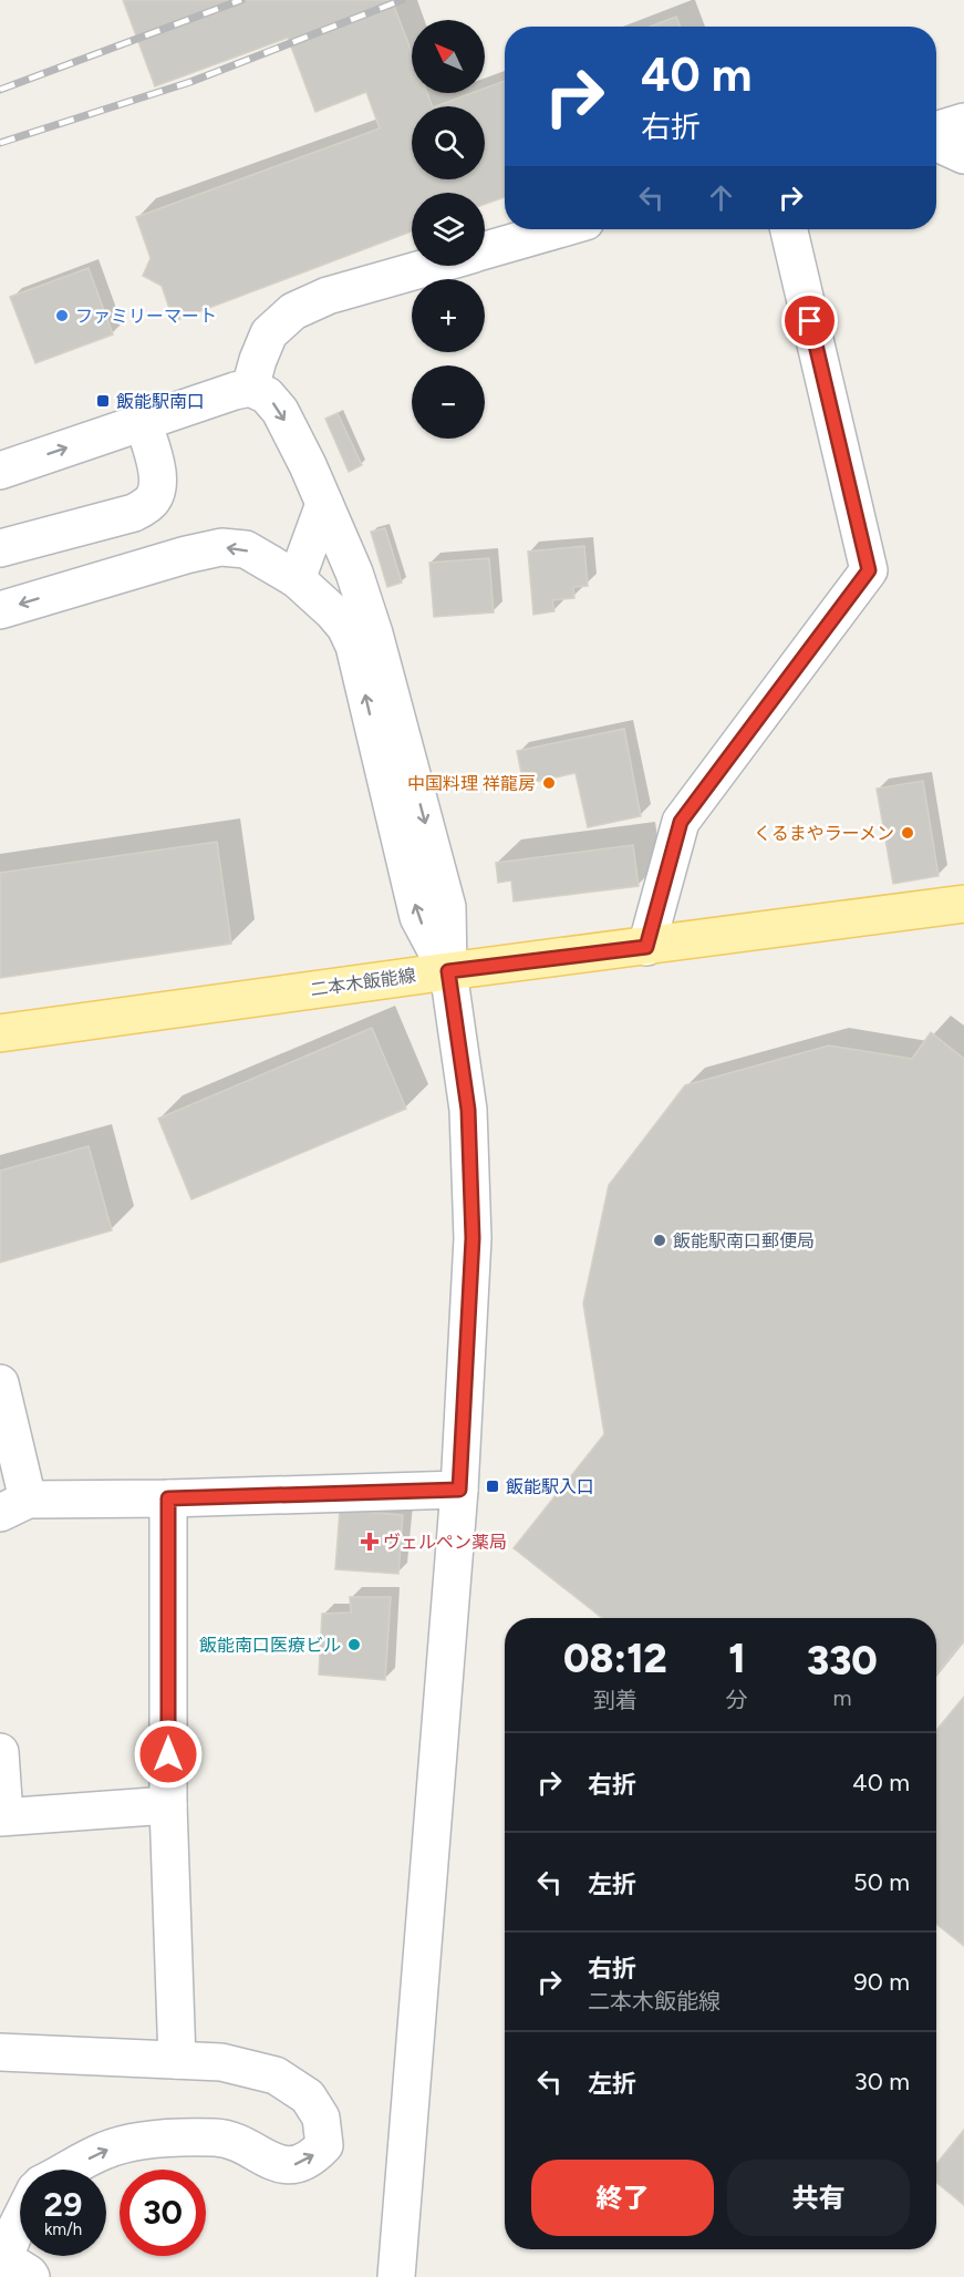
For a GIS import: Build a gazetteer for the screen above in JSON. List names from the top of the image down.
{
  "streets": {
    "main road": ["二本木飯能線"]
  },
  "places": {
    "other": [
      "ファミリーマート",
      "中国料理 祥龍房",
      "くるまやラーメン",
      "飯能駅南口郵便局",
      "飯能南口医療ビル"
    ],
    "transit": ["飯能駅南口", "飯能駅入口"],
    "health": ["ヴェルペン薬局"]
  },
  "north": "top left",
  "page": {
    "map_buttons": ["+", "−"],
    "turn": ["40 m", "右折"],
    "eta": [
      "08:12",
      "到着",
      "1",
      "分",
      "330",
      "m"
    ],
    "list": [
      {
        "name": "右折",
        "value": "40 m"
      },
      {
        "name": "左折",
        "value": "50 m"
      },
      {
        "name": "右折",
        "note": "二本木飯能線",
        "value": "90 m"
      },
      {
        "name": "左折",
        "value": "30 m"
      }
    ],
    "buttons": ["終了", "共有"],
    "speed": "29 km/h",
    "limit": "30"
  }
}
